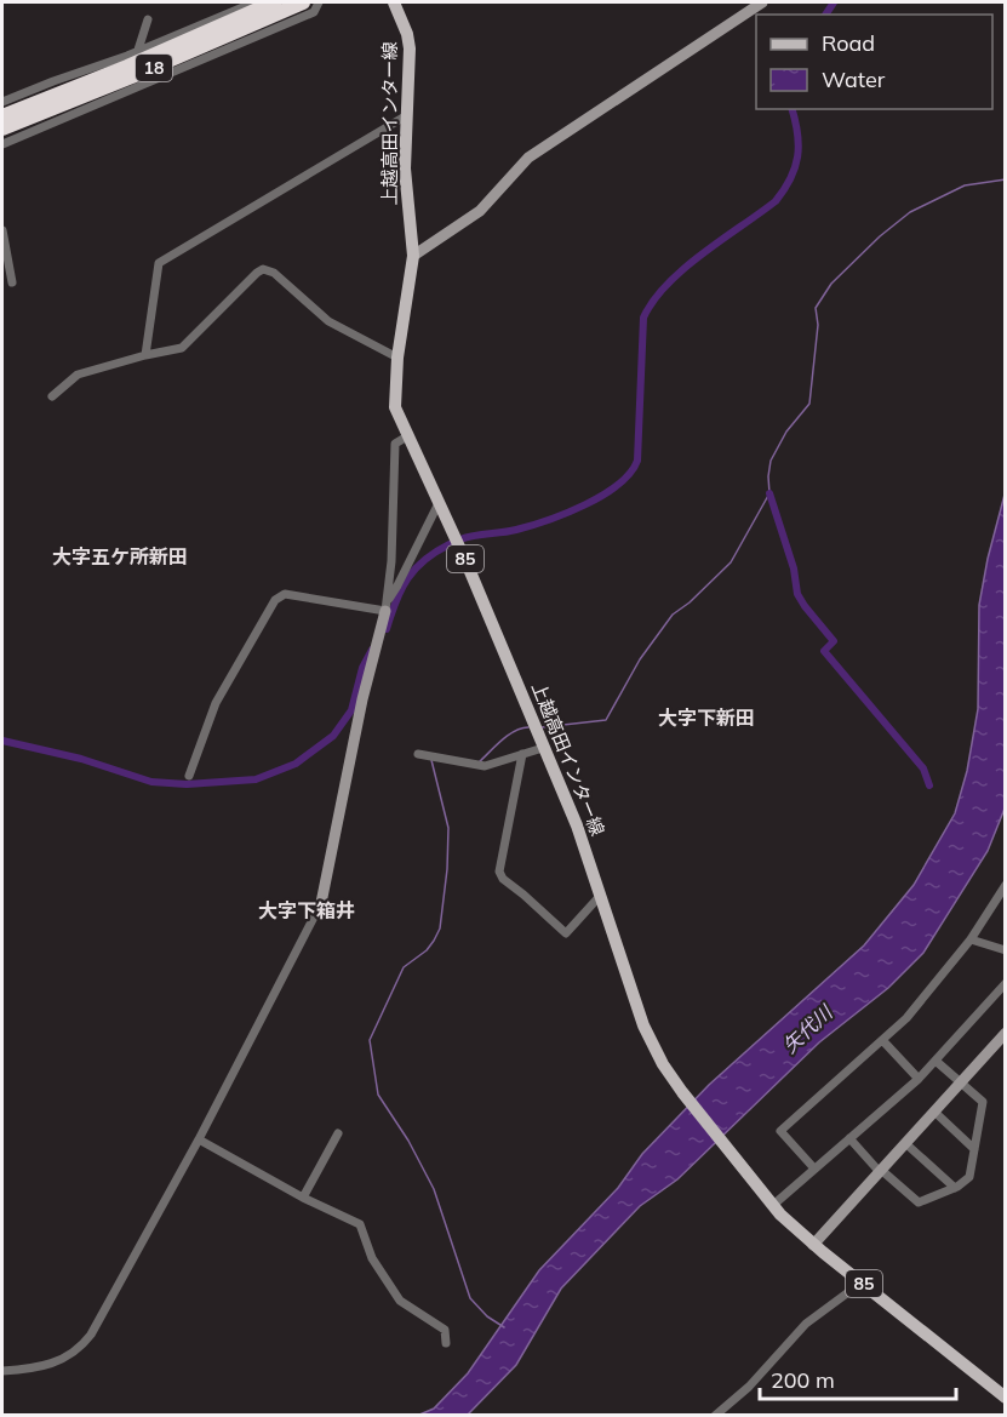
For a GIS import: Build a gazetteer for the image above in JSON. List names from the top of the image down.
{
  "streets": {
    "highway": ["18"],
    "main road": ["上越高田インター線", "85"]
  },
  "districts": ["大字五ケ所新田", "大字下新田", "大字下箱井"],
  "water": ["矢代川"],
  "legend": ["Road", "Water"],
  "scale_bar": "200 m"
}
